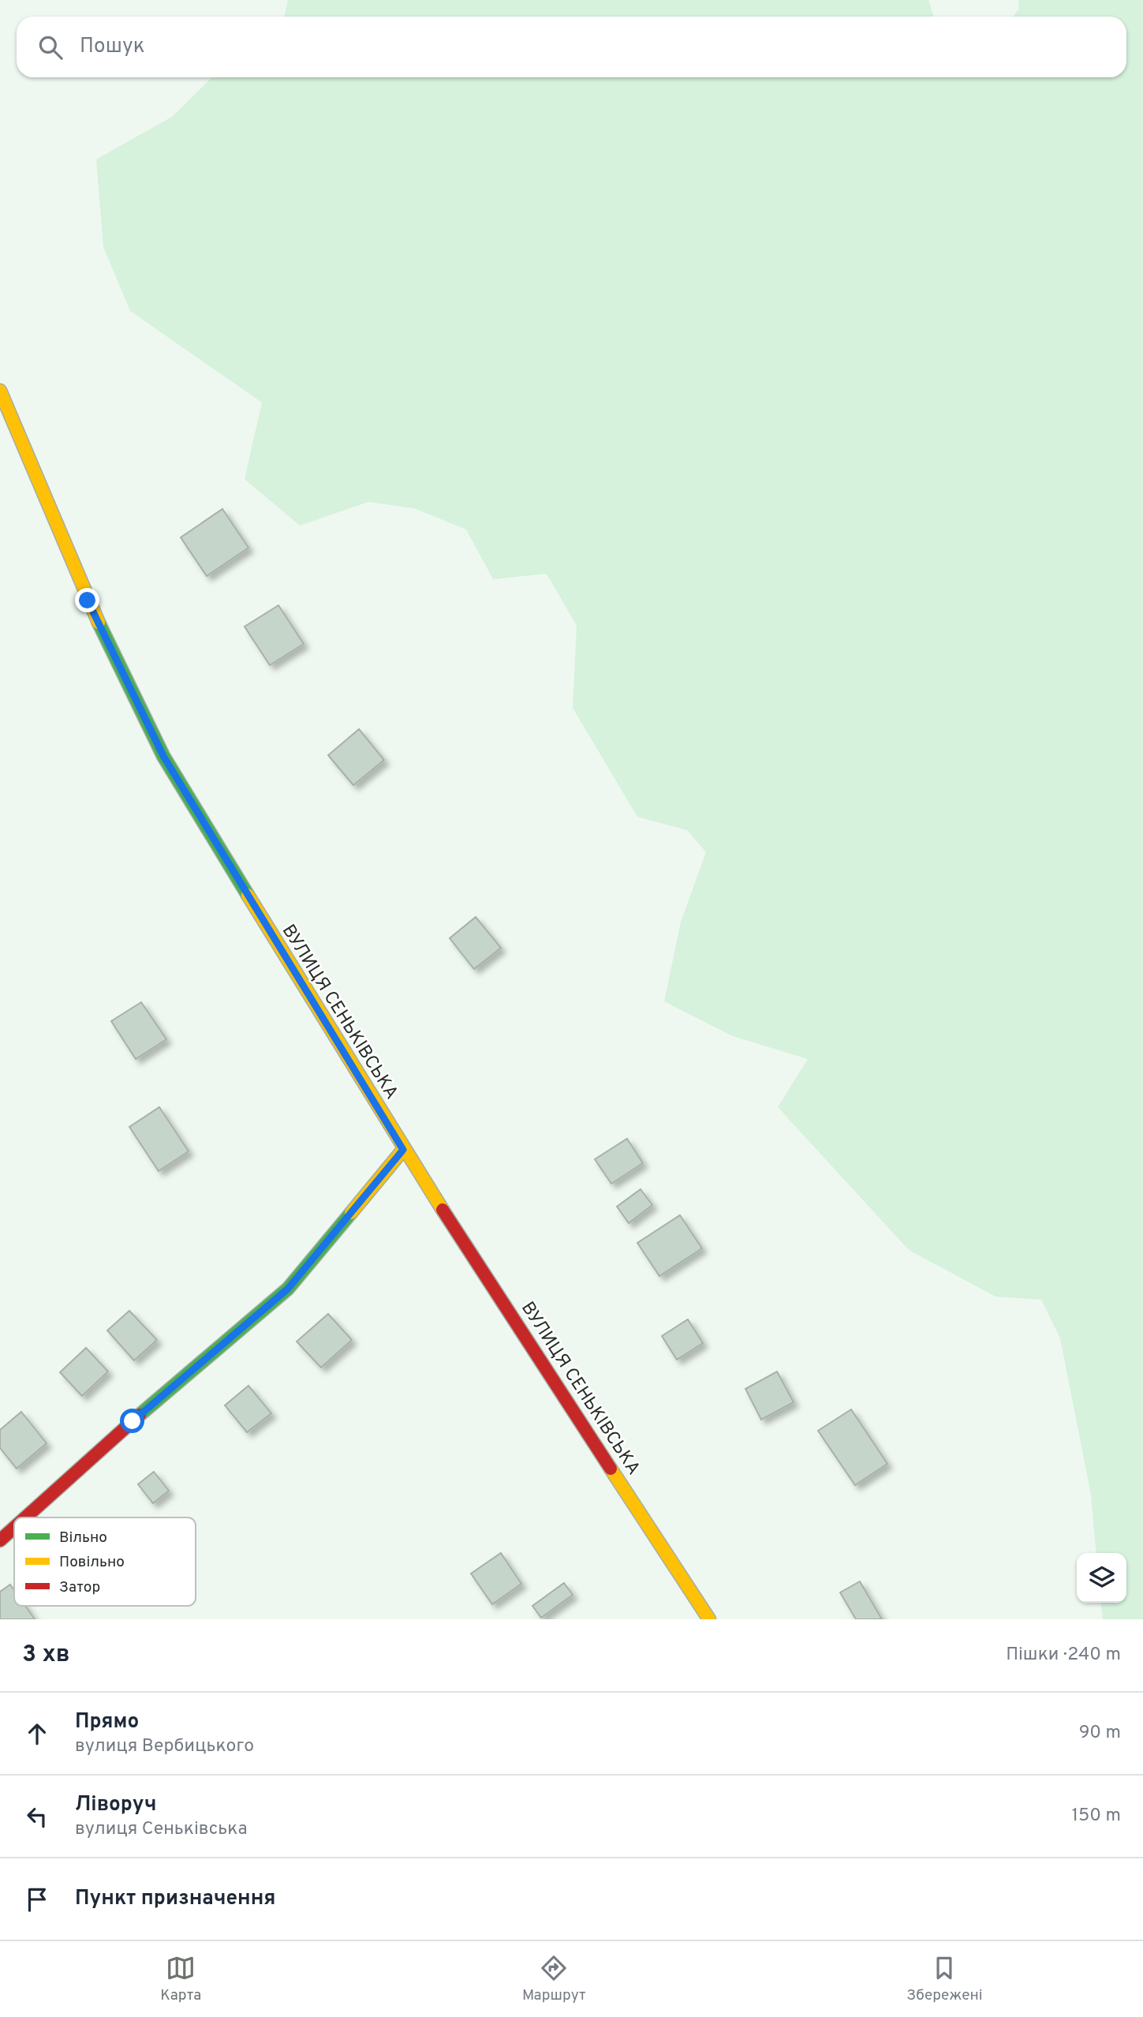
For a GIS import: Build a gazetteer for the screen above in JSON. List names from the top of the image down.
{
  "streets": {
    "main road": ["ВУЛИЦЯ СЕНЬКIВСЬКА"]
  },
  "legend": ["Вільно", "Повільно", "Затор"],
  "page": {
    "search": "Пошук",
    "heading": ["3 хв", "Пішки · 240 m"],
    "list": [
      ["Прямо", "вулиця Вербицького", "90 m"],
      ["Ліворуч", "вулиця Сенькiвська", "150 m"],
      "Пункт призначення"
    ],
    "nav": ["Карта", "Маршрут", "Збережені"]
  }
}
